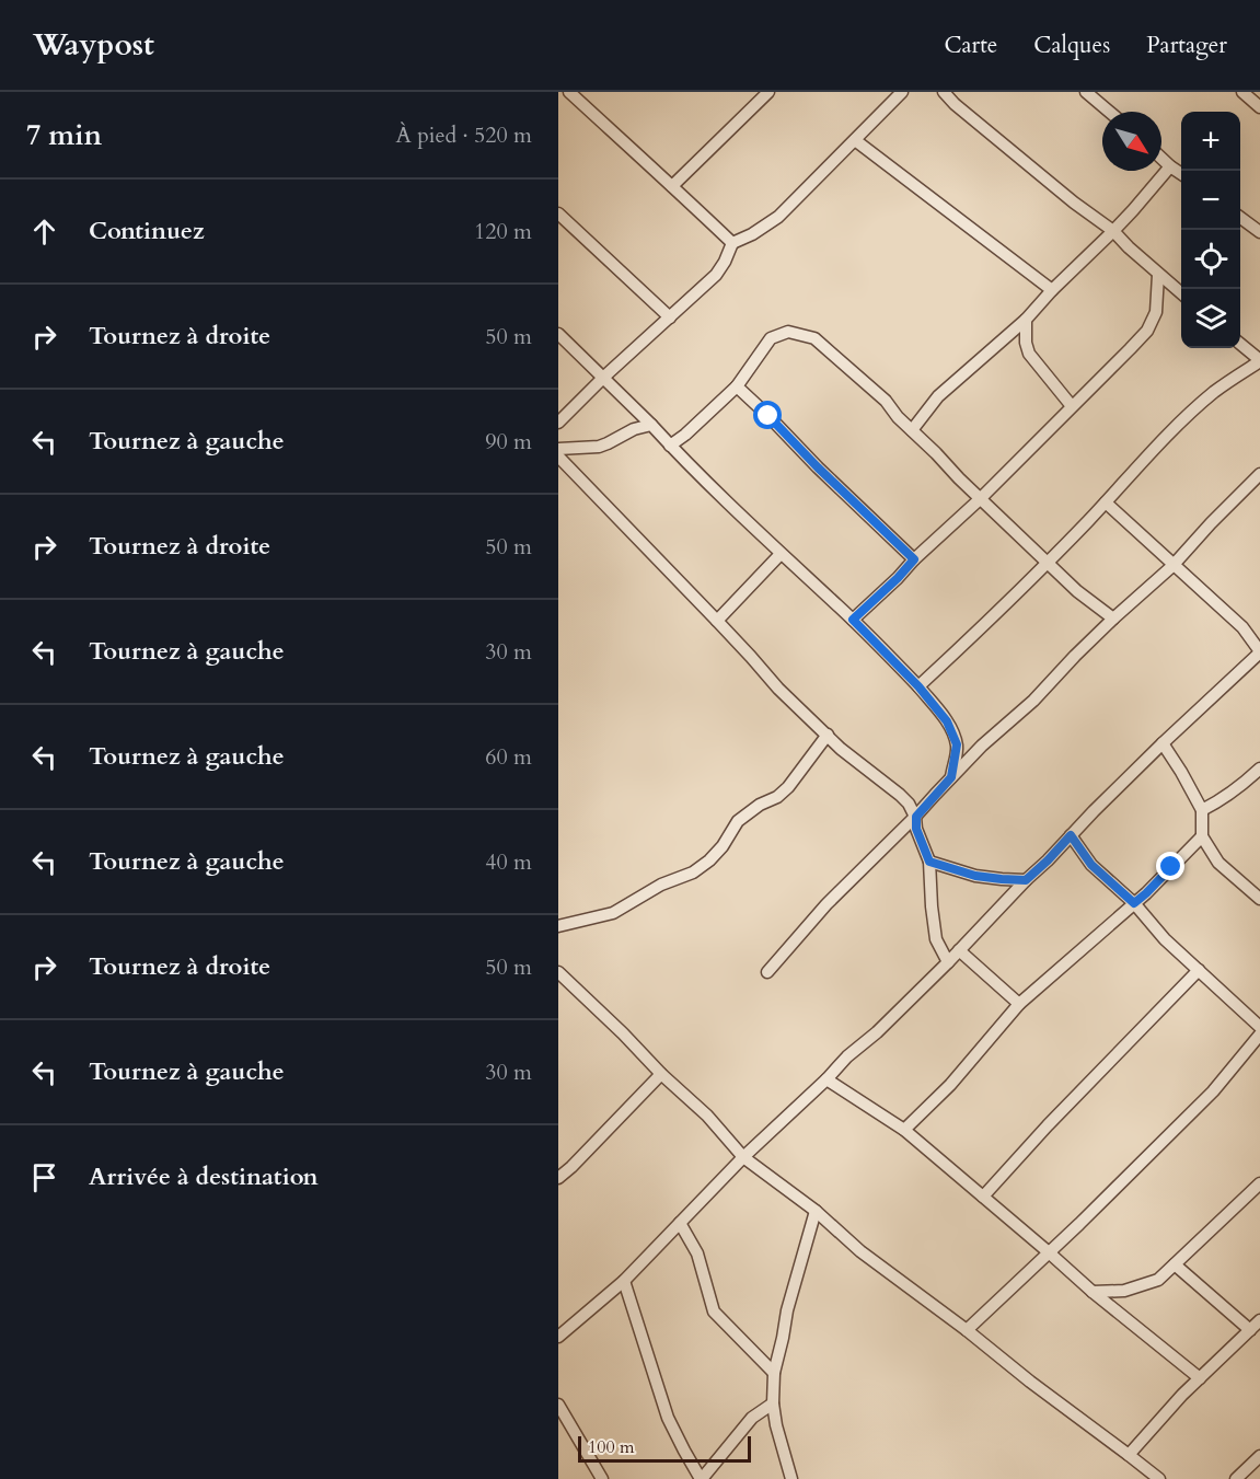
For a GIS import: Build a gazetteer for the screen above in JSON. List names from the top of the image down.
{
  "scale_bar": "100 m",
  "north": "bottom right",
  "page": {
    "header": "Waypost",
    "nav": ["Carte", "Calques", "Partager"],
    "heading": ["7 min", "À pied · 520 m"],
    "map_buttons": ["+", "−"],
    "list": [
      ["Continuez", "120 m"],
      ["Tournez à droite", "50 m"],
      ["Tournez à gauche", "90 m"],
      ["Tournez à droite", "50 m"],
      ["Tournez à gauche", "30 m"],
      ["Tournez à gauche", "60 m"],
      ["Tournez à gauche", "40 m"],
      ["Tournez à droite", "50 m"],
      ["Tournez à gauche", "30 m"],
      "Arrivée à destination"
    ],
    "scale": "100 m"
  }
}
